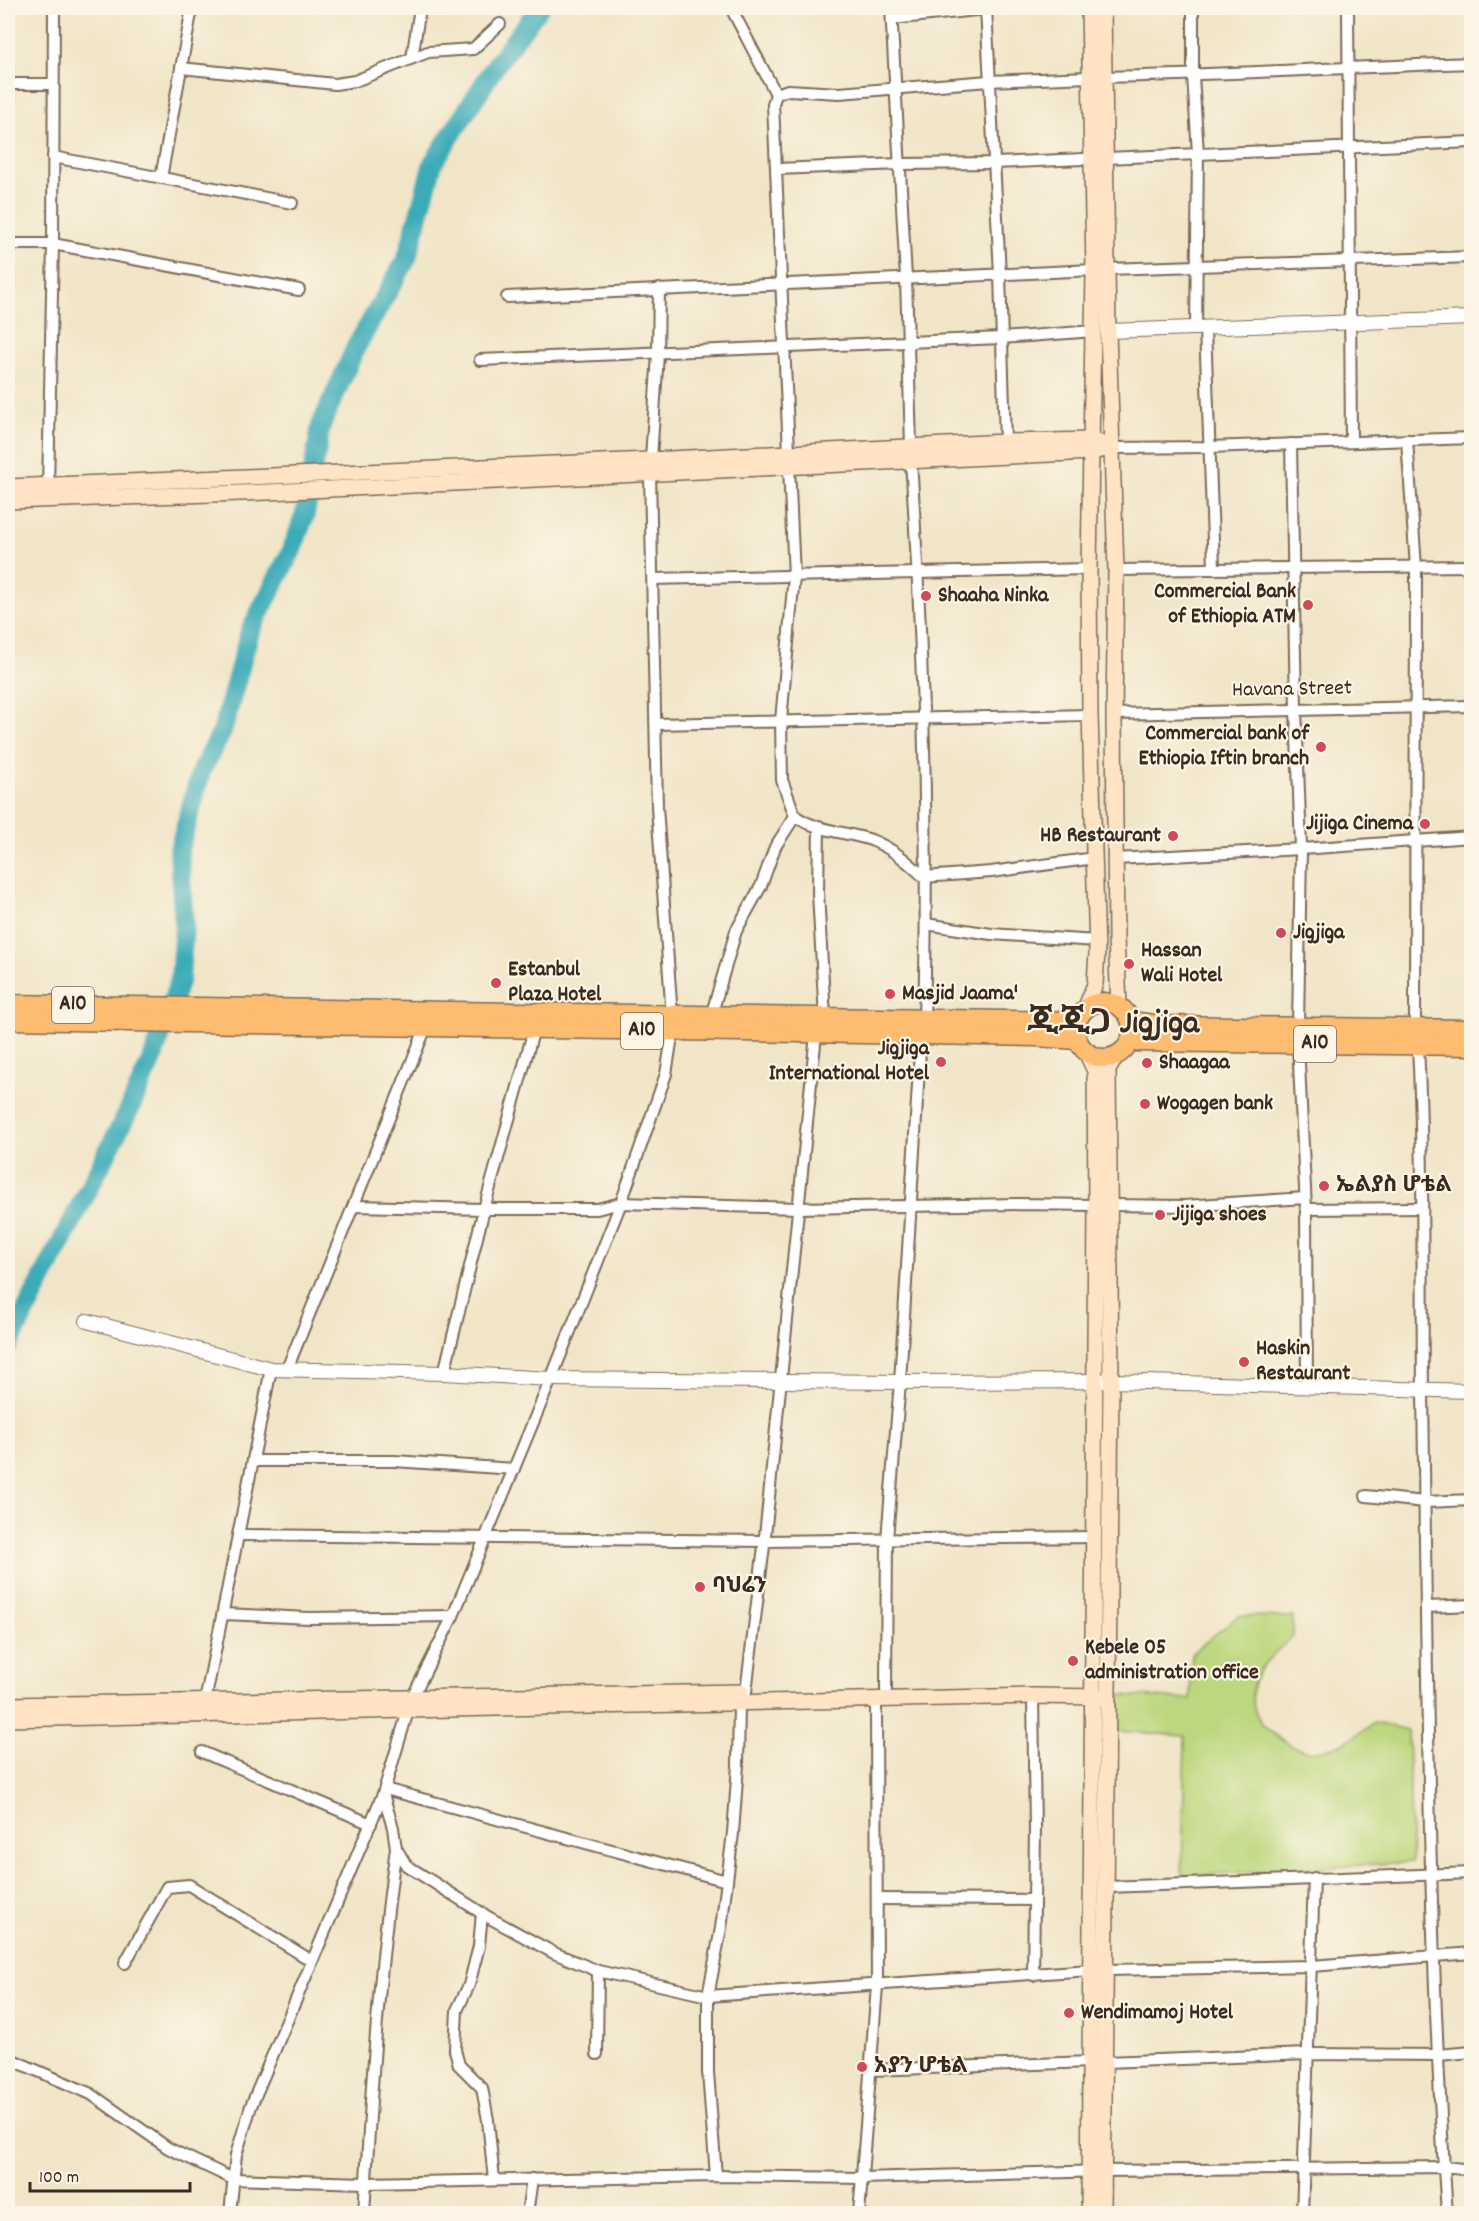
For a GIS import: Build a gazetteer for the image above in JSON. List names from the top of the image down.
{
  "streets": {
    "highway": ["A10"],
    "street": ["Havana Street"]
  },
  "districts": ["ጂጂጋ Jigjiga"],
  "places": [
    "Shaaha Ninka",
    "Commercial Bank of Ethiopia ATM",
    "Commercial bank of Ethiopia Iftin branch",
    "Jijiga Cinema",
    "HB Restaurant",
    "Jigjiga",
    "Hassan Wali Hotel",
    "Estanbul Plaza Hotel",
    "Masjid Jaama'",
    "Jigjiga International Hotel",
    "Shaagaa",
    "Wogagen bank",
    "ኤልያስ ሆቴል",
    "Jijiga shoes",
    "Haskin Restaurant",
    "ባህሬን",
    "Kebele 05 administration office",
    "Wendimamoj Hotel",
    "አያን ሆቴል"
  ],
  "scale_bar": "100 m"
}
